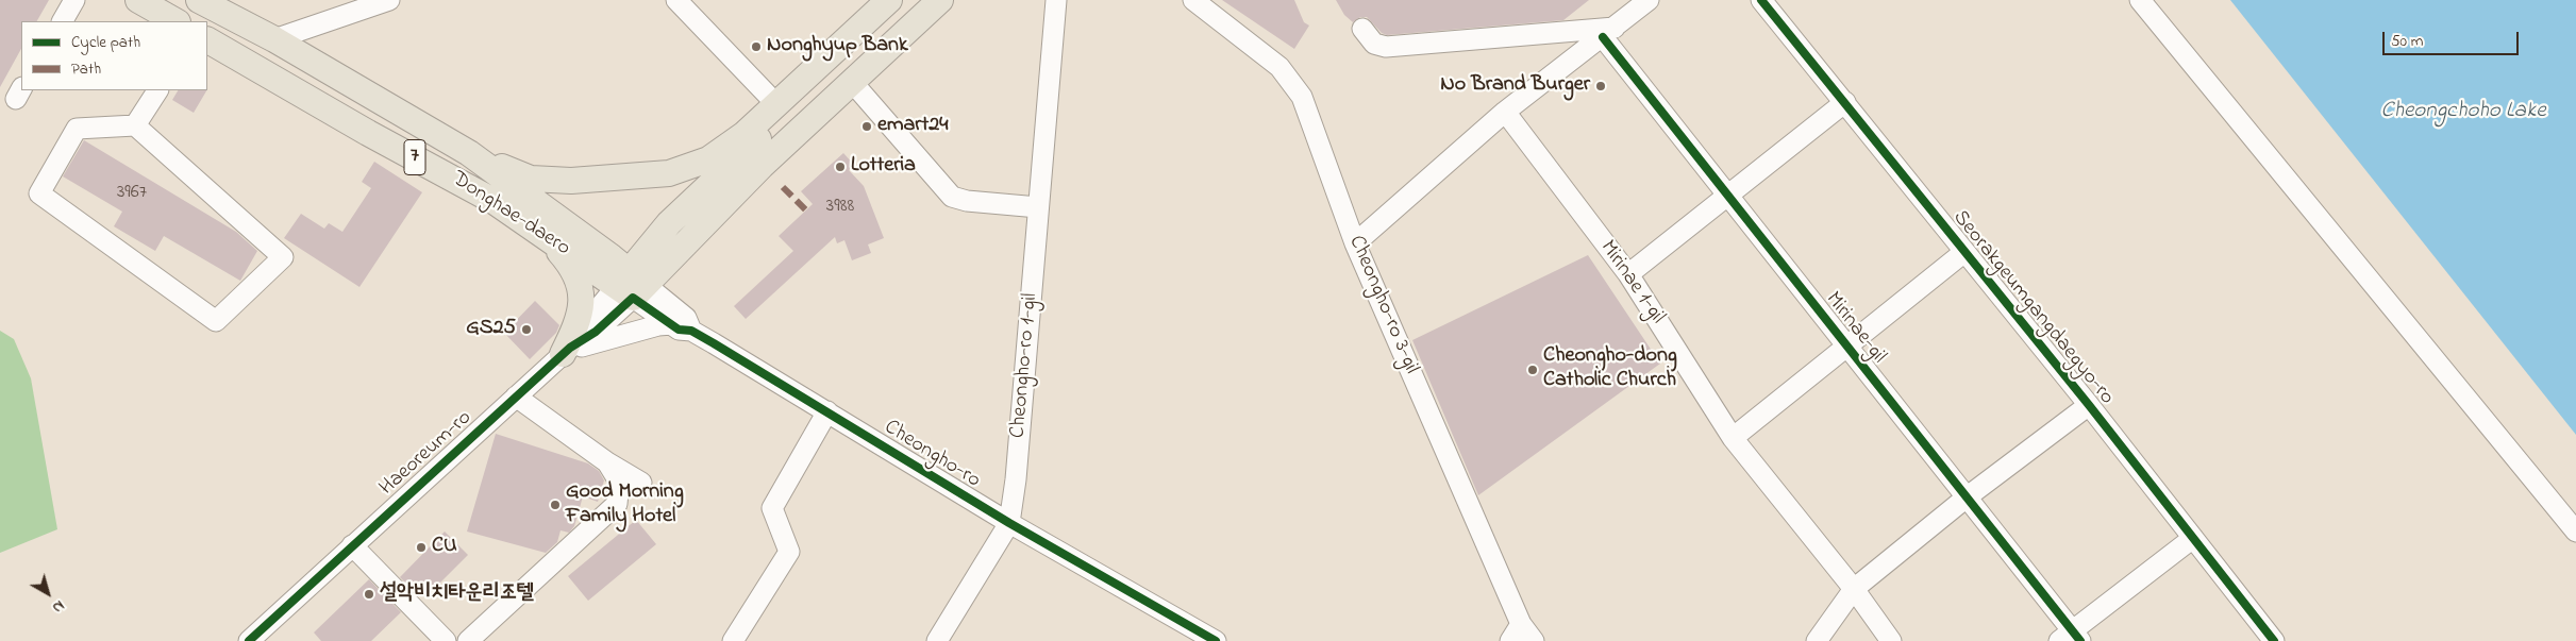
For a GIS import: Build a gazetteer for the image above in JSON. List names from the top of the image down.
{
  "streets": {
    "main road": ["7", "Donghae-daero"],
    "street": [
      "Mirinae 1-gil",
      "Cheongho-ro 3-gil",
      "Seorakgeumgangdaegyo-ro",
      "Mirinae-gil",
      "Cheongho-ro 1-gil",
      "Haeoreum-ro",
      "Cheongho-ro"
    ]
  },
  "crossings": [
    ["Donghae-daero", "Haeoreum-ro"],
    ["Donghae-daero", "Cheongho-ro"],
    ["Cheongho-ro 1-gil", "Cheongho-ro"],
    ["Haeoreum-ro", "Cheongho-ro"]
  ],
  "water": ["Cheongchoho Lake"],
  "places": [
    "Nonghyup Bank",
    "No Brand Burger",
    "emart24",
    "Lotteria",
    "GS25",
    "Cheongho-dong Catholic Church",
    "Good Morning Family Hotel",
    "CU",
    "설악비치타운리조텔"
  ],
  "house_numbers": ["3967", "3988"],
  "legend": ["Cycle path", "Path"],
  "scale_bar": "50 m",
  "north": "bottom right"
}
